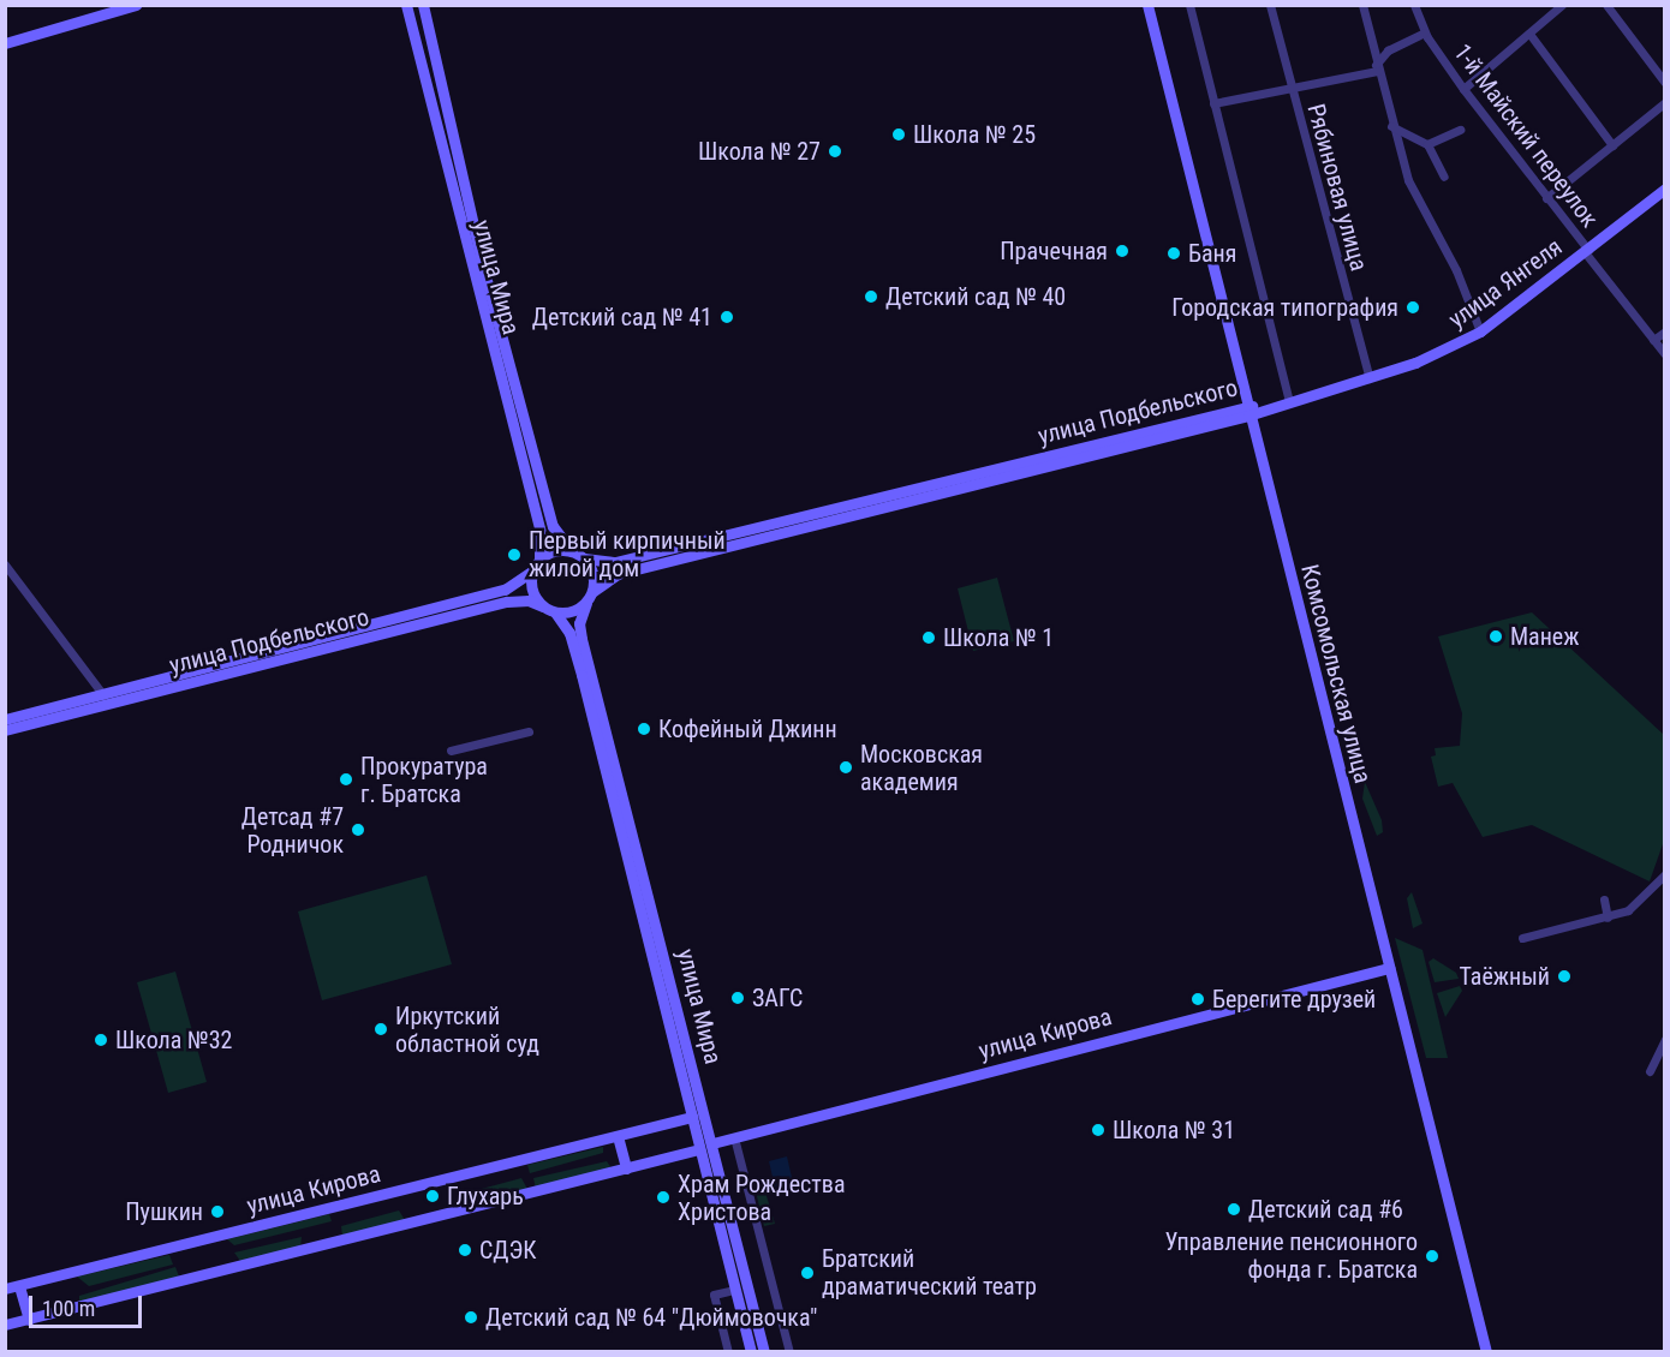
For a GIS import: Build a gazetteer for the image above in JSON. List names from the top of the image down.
{
  "streets": {
    "main road": [
      "улица Мира",
      "улица Янгеля",
      "улица Подбельского",
      "Комсомольская улица",
      "улица Кирова"
    ],
    "street": ["1-й Майский переулок", "Рябиновая улица"]
  },
  "crossings": [
    ["1-й Майский переулок", "улица Янгеля"],
    ["Рябиновая улица", "улица Янгеля"],
    ["улица Мира", "улица Подбельского"],
    ["улица Мира", "улица Кирова"],
    ["улица Янгеля", "улица Подбельского"],
    ["улица Подбельского", "Комсомольская улица"],
    ["Комсомольская улица", "улица Кирова"]
  ],
  "places": [
    "Школа № 25",
    "Школа № 27",
    "Прачечная",
    "Баня",
    "Детский сад № 40",
    "Городская типография",
    "Детский сад № 41",
    "Первый кирпичный жилой дом",
    "Манеж",
    "Школа № 1",
    "Кофейный Джинн",
    "Московская академия",
    "Прокуратура г. Братска",
    "Детсад #7 Родничок",
    "Таёжный",
    "ЗАГС",
    "Берегите друзей",
    "Иркутский областной суд",
    "Школа №32",
    "Школа № 31",
    "Глухарь",
    "Храм Рождества Христова",
    "Детский сад #6",
    "Пушкин",
    "СДЭК",
    "Управление пенсионного фонда г. Братска",
    "Братский драматический театр",
    "Детский сад № 64 \"Дюймовочка\""
  ],
  "scale_bar": "100 m"
}
